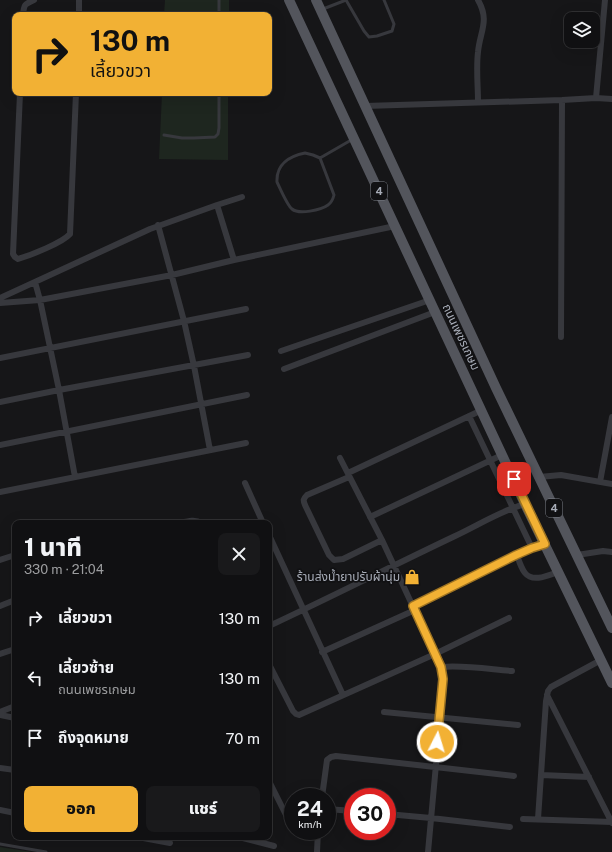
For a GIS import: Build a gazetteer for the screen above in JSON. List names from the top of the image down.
{
  "streets": {
    "main road": ["4", "ถนนเพชรเกษม"]
  },
  "places": {
    "shop": ["ร้านส่งน้ำยาปรับผ้านุ่ม"]
  },
  "page": {
    "turn": ["130 m", "เลี้ยวขวา"],
    "heading": ["1 นาที", "330 m · 21:04"],
    "list": [
      {
        "name": "เลี้ยวขวา",
        "value": "130 m"
      },
      {
        "name": "เลี้ยวซ้าย",
        "note": "ถนนเพชรเกษม",
        "value": "130 m"
      },
      {
        "name": "ถึงจุดหมาย",
        "value": "70 m"
      }
    ],
    "buttons": ["ออก", "แชร์"],
    "speed": "24 km/h",
    "limit": "30"
  }
}
